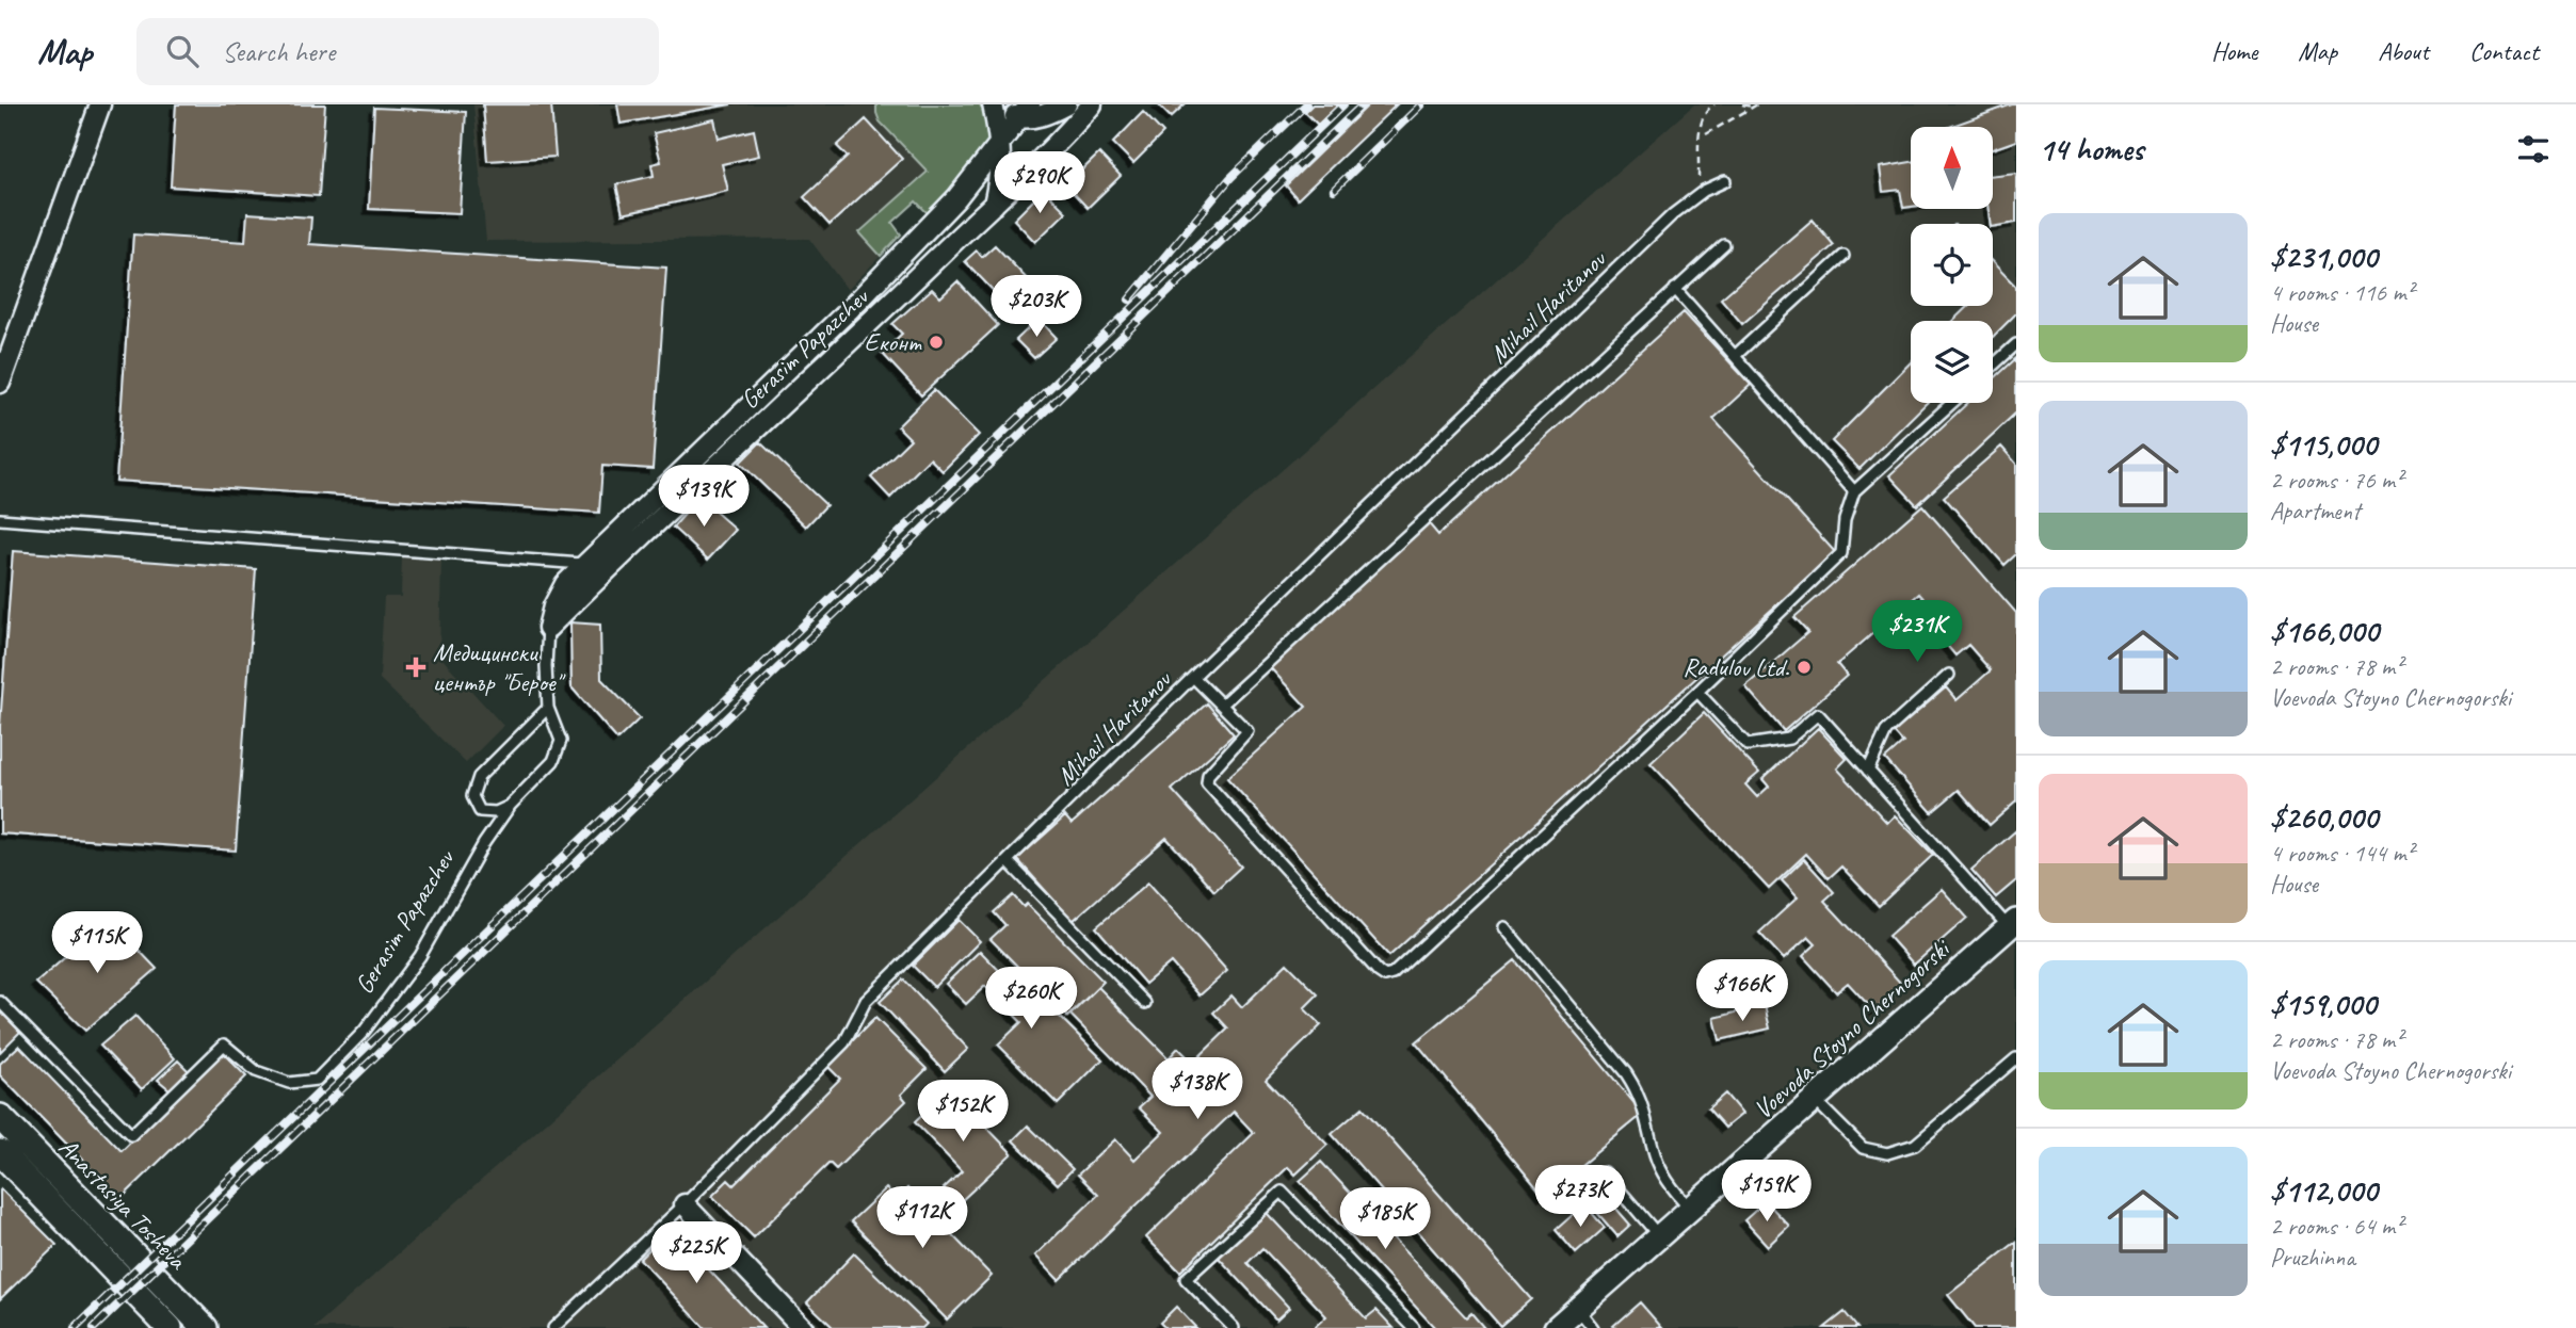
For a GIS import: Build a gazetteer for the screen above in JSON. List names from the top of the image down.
{
  "streets": {
    "main road": ["Anastasiya Tosheva"],
    "street": ["Gerasim Papazchev", "Voevoda Stoyno Chernogorski"],
    "lane": ["Mihail Haritanov"]
  },
  "places": {
    "other": ["Еконт", "Radulov Ltd."],
    "health": ["Медицински център \"Берое\""]
  },
  "north": "top",
  "page": {
    "header": "Map",
    "search": "Search here",
    "nav": [
      "Home",
      "Map",
      "About",
      "Contact"
    ],
    "heading": "14 homes",
    "price": [
      "$290K",
      "$203K",
      "$139K",
      "$231K",
      "$115K",
      "$166K",
      "$260K",
      "$138K",
      "$152K",
      "$159K",
      "$273K",
      "$112K",
      "$185K",
      "$225K"
    ],
    "list": [
      {
        "name": "$231,000",
        "note": "4 rooms · 116 m² · House"
      },
      {
        "name": "$115,000",
        "note": "2 rooms · 76 m² · Apartment"
      },
      {
        "name": "$166,000",
        "note": "2 rooms · 78 m² · Voevoda Stoyno Chernogorski"
      },
      {
        "name": "$260,000",
        "note": "4 rooms · 144 m² · House"
      },
      {
        "name": "$159,000",
        "note": "2 rooms · 78 m² · Voevoda Stoyno Chernogorski"
      },
      {
        "name": "$112,000",
        "note": "2 rooms · 64 m² · Pruzhinna"
      }
    ]
  }
}
